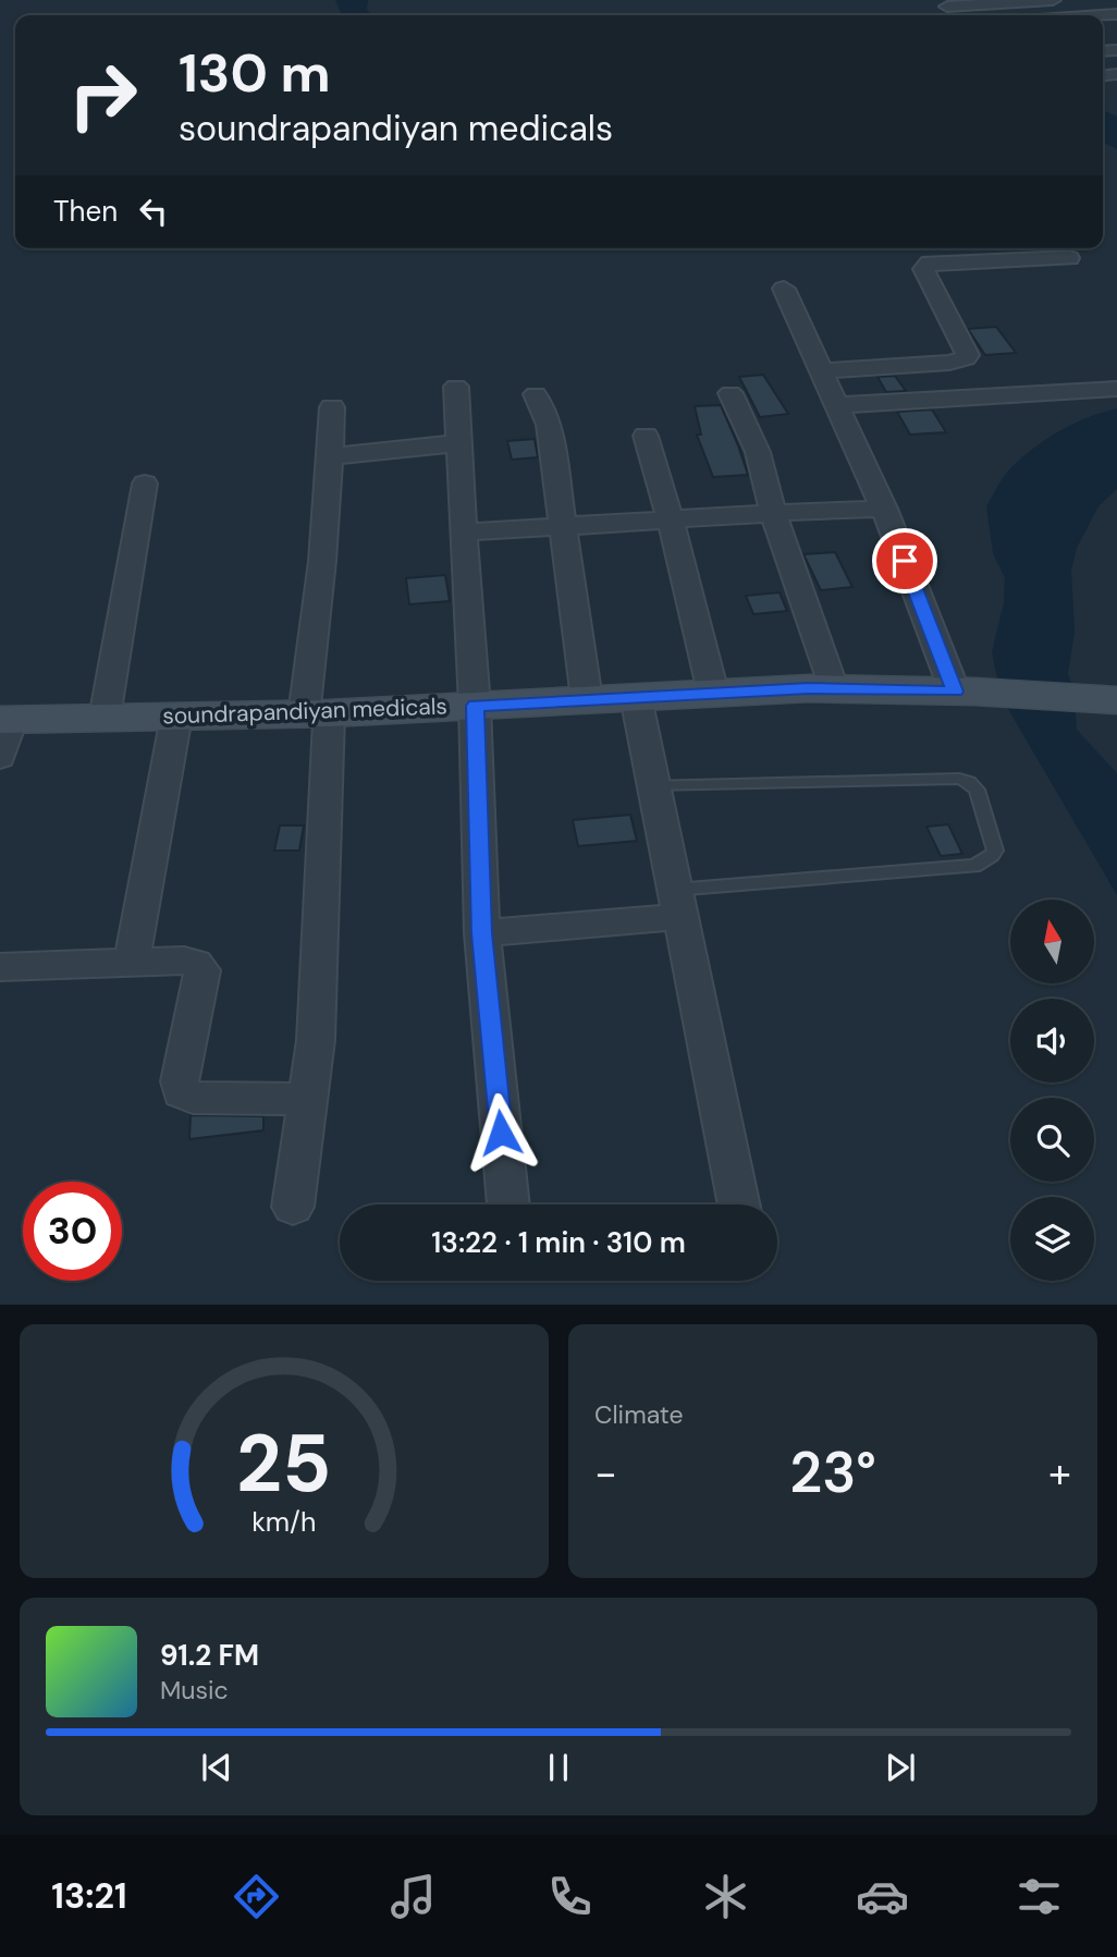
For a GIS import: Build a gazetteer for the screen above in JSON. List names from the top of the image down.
{
  "streets": {
    "main road": ["soundrapandiyan medicals"]
  },
  "north": "top",
  "page": {
    "turn": ["130 m", "soundrapandiyan medicals"],
    "then": "Then",
    "limit": "30",
    "trip": "13:22 · 1 min · 310 m",
    "tile": "Climate",
    "heat": ["−", "23°", "+"],
    "song": ["91.2 FM", "Music"],
    "tabs": "13:21",
    "gauge": ["25", "km/h"]
  }
}
